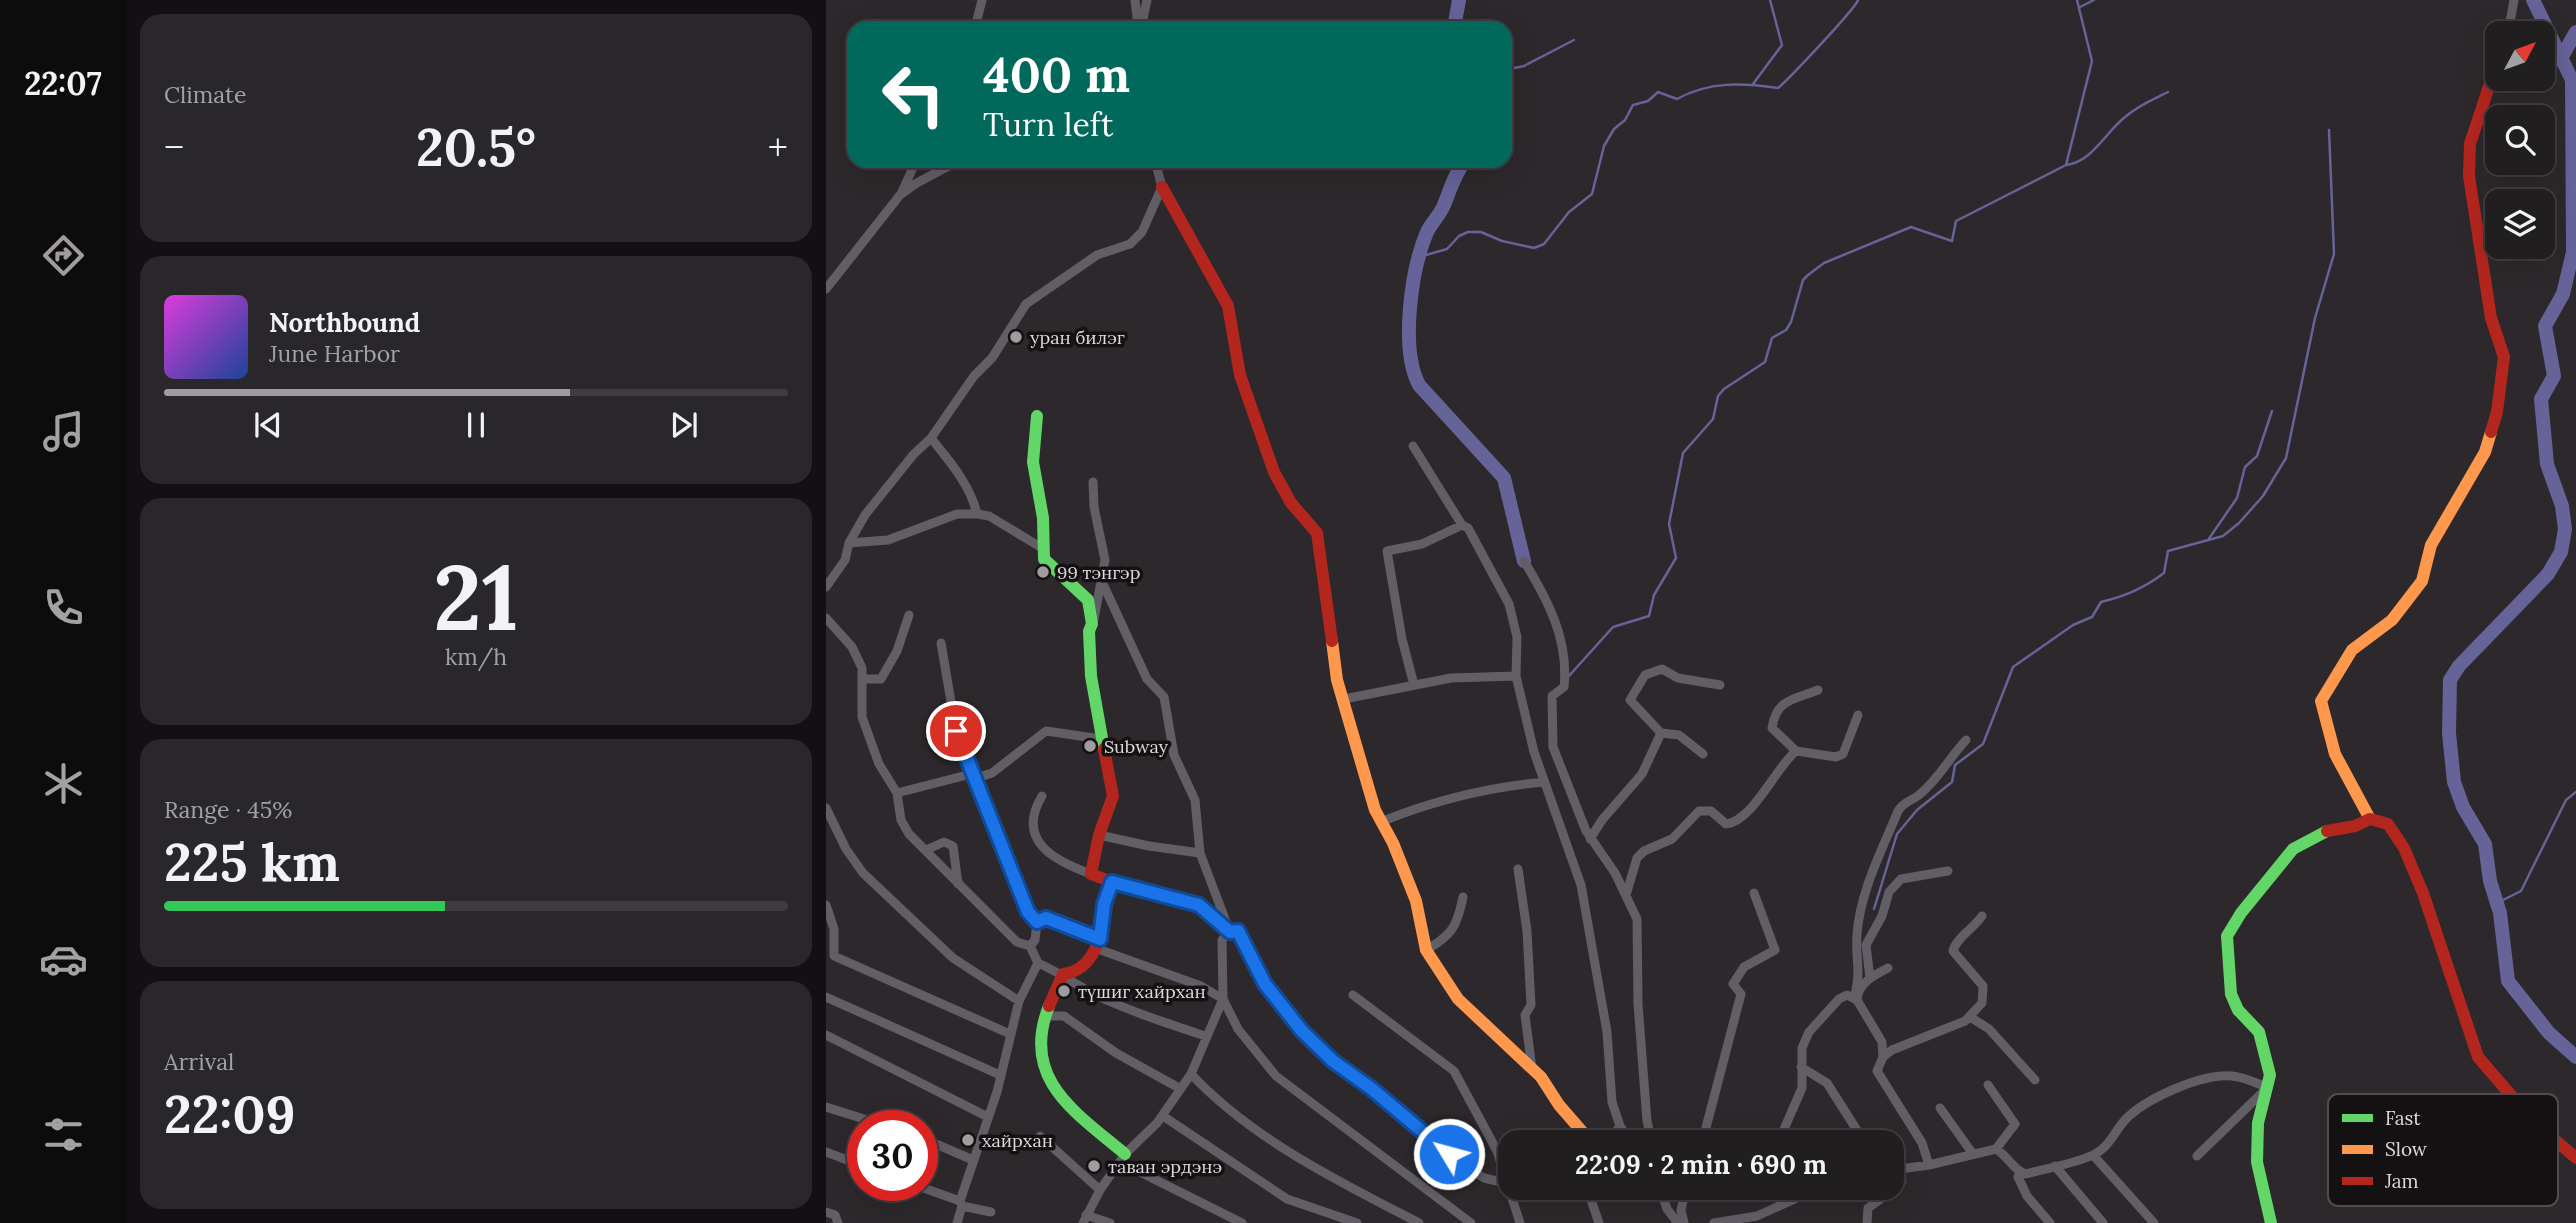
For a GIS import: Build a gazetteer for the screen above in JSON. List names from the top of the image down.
{
  "places": [
    "уран билэг",
    "99 тэнгэр",
    "Subway",
    "түшиг хайрхан",
    "хайрхан",
    "таван эрдэнэ"
  ],
  "legend": ["Fast", "Slow", "Jam"],
  "north": "top right",
  "page": {
    "tabs": "22:07",
    "tile": [
      "Climate",
      ["21", "km/h"],
      ["Range · 45%", "225 km"],
      ["Arrival", "22:09"]
    ],
    "turn": ["400 m", "Turn left"],
    "heat": ["−", "20.5°", "+"],
    "song": ["Northbound", "June Harbor"],
    "limit": "30",
    "trip": "22:09 · 2 min · 690 m"
  }
}
